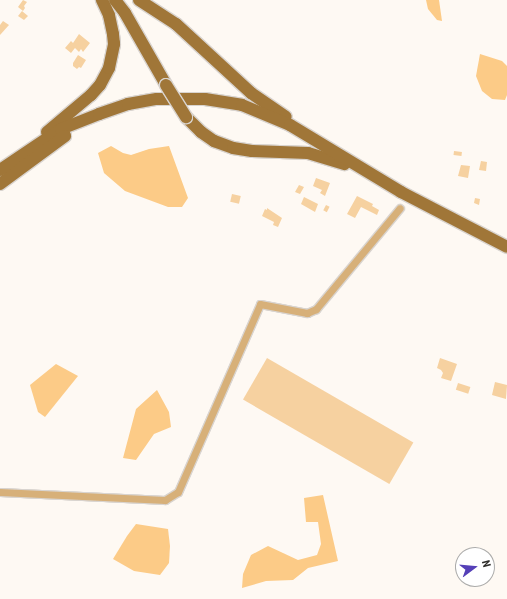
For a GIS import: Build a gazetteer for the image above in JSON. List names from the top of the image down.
{
  "north": "right"
}
